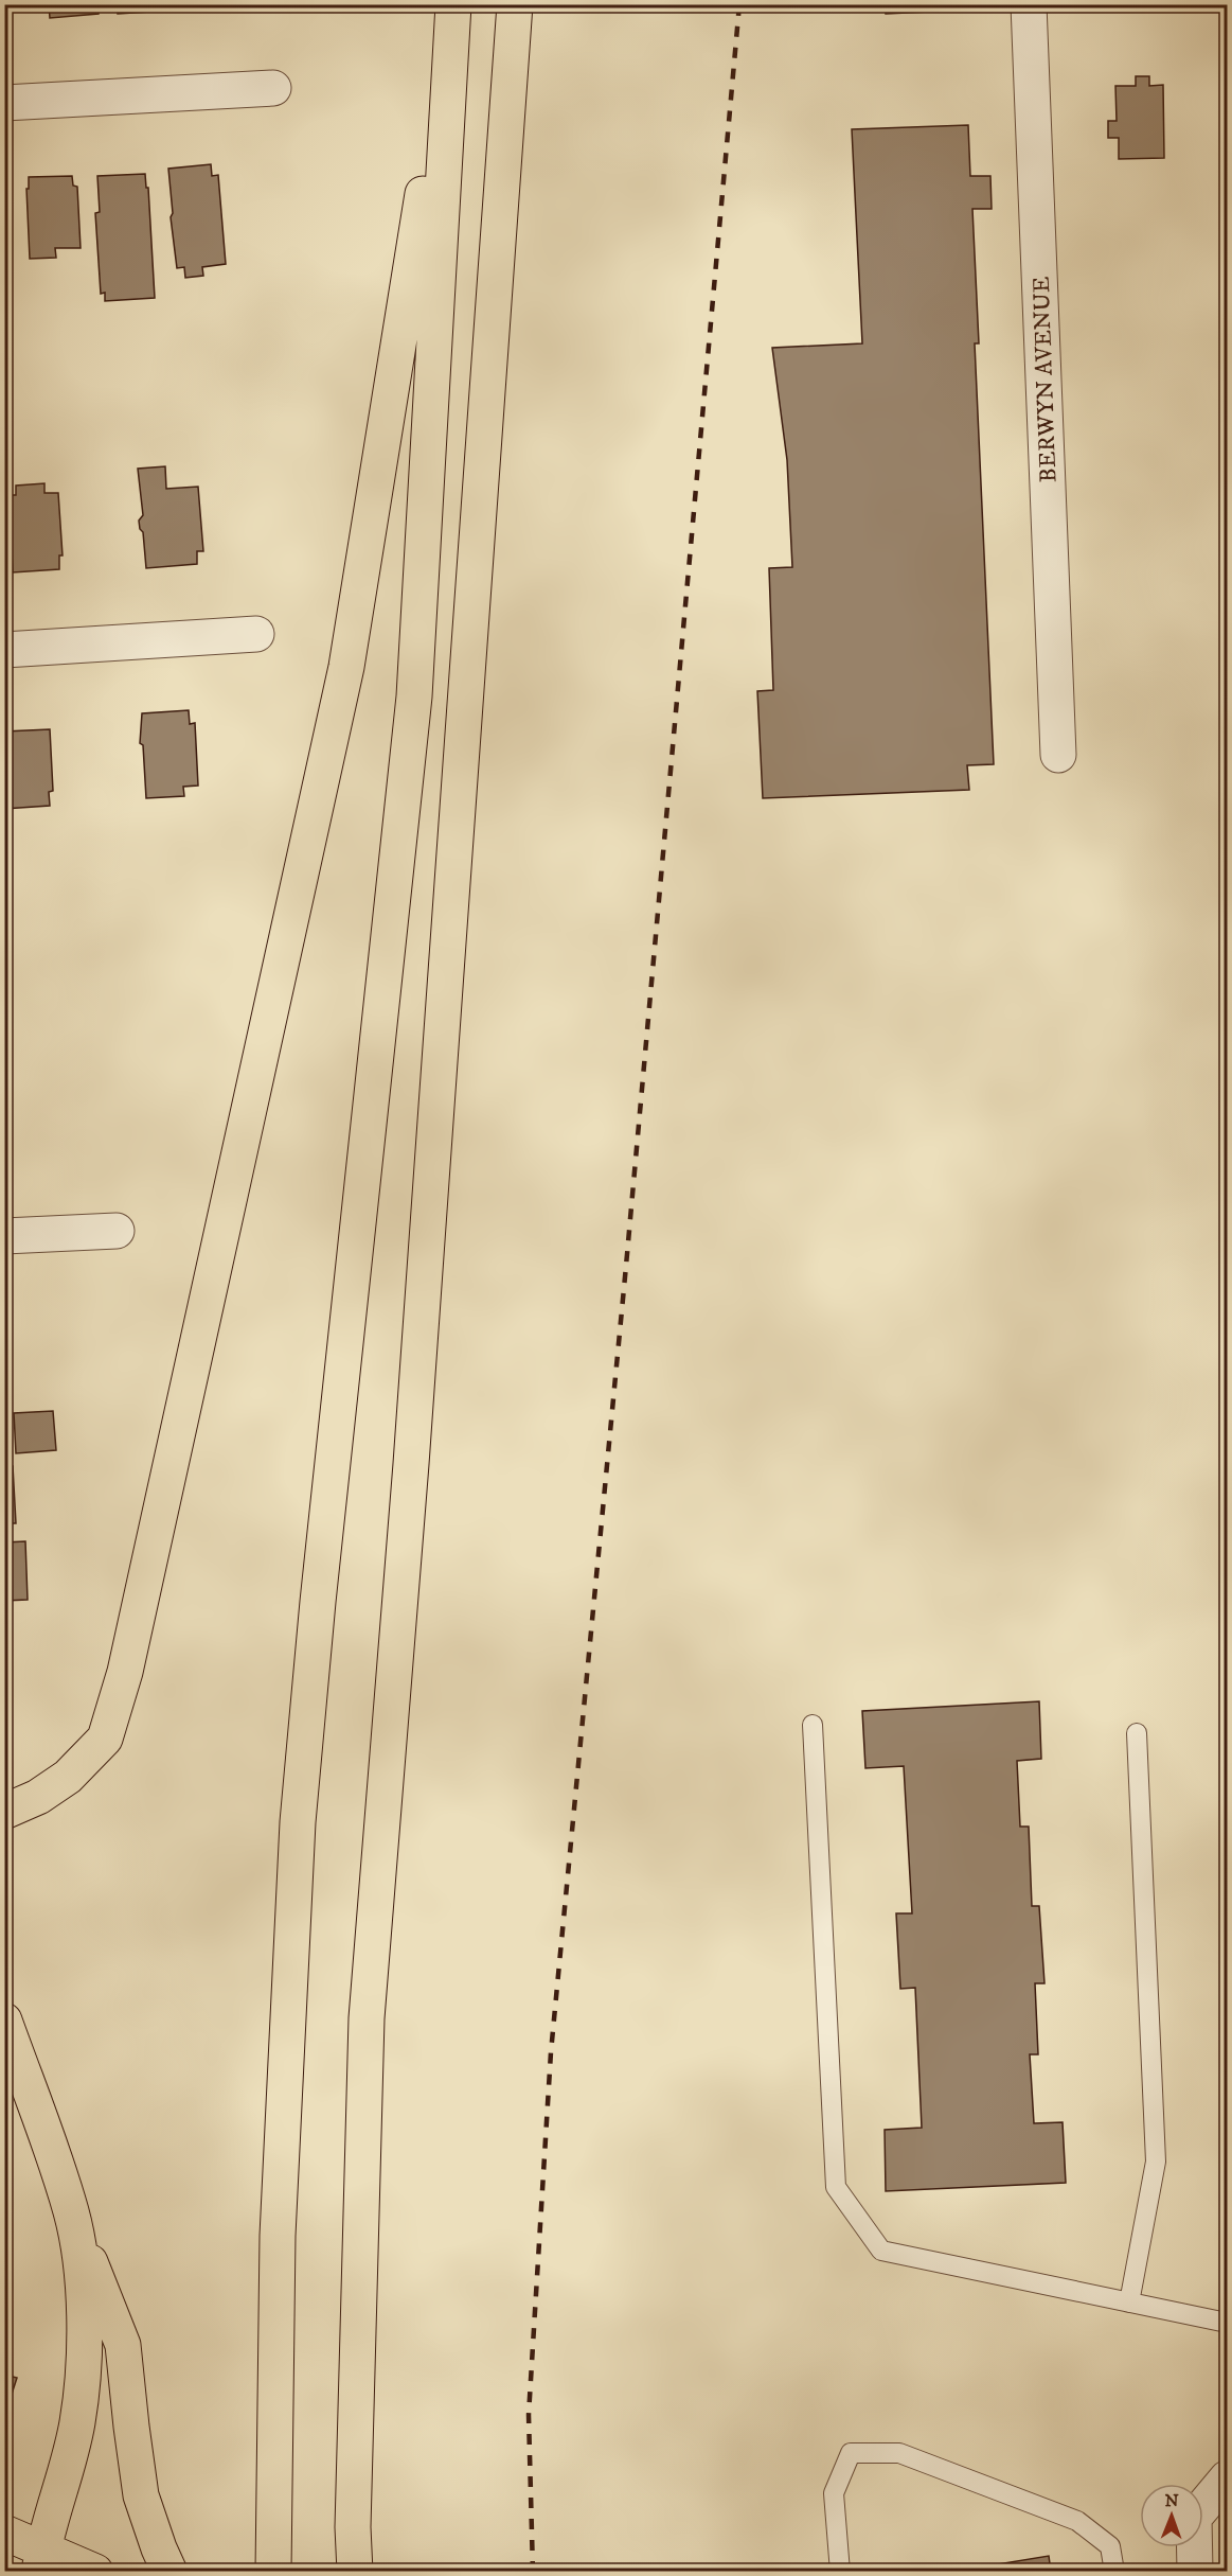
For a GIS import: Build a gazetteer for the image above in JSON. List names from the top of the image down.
{
  "streets": {
    "street": ["BERWYN AVENUE"]
  },
  "north": "top"
}
